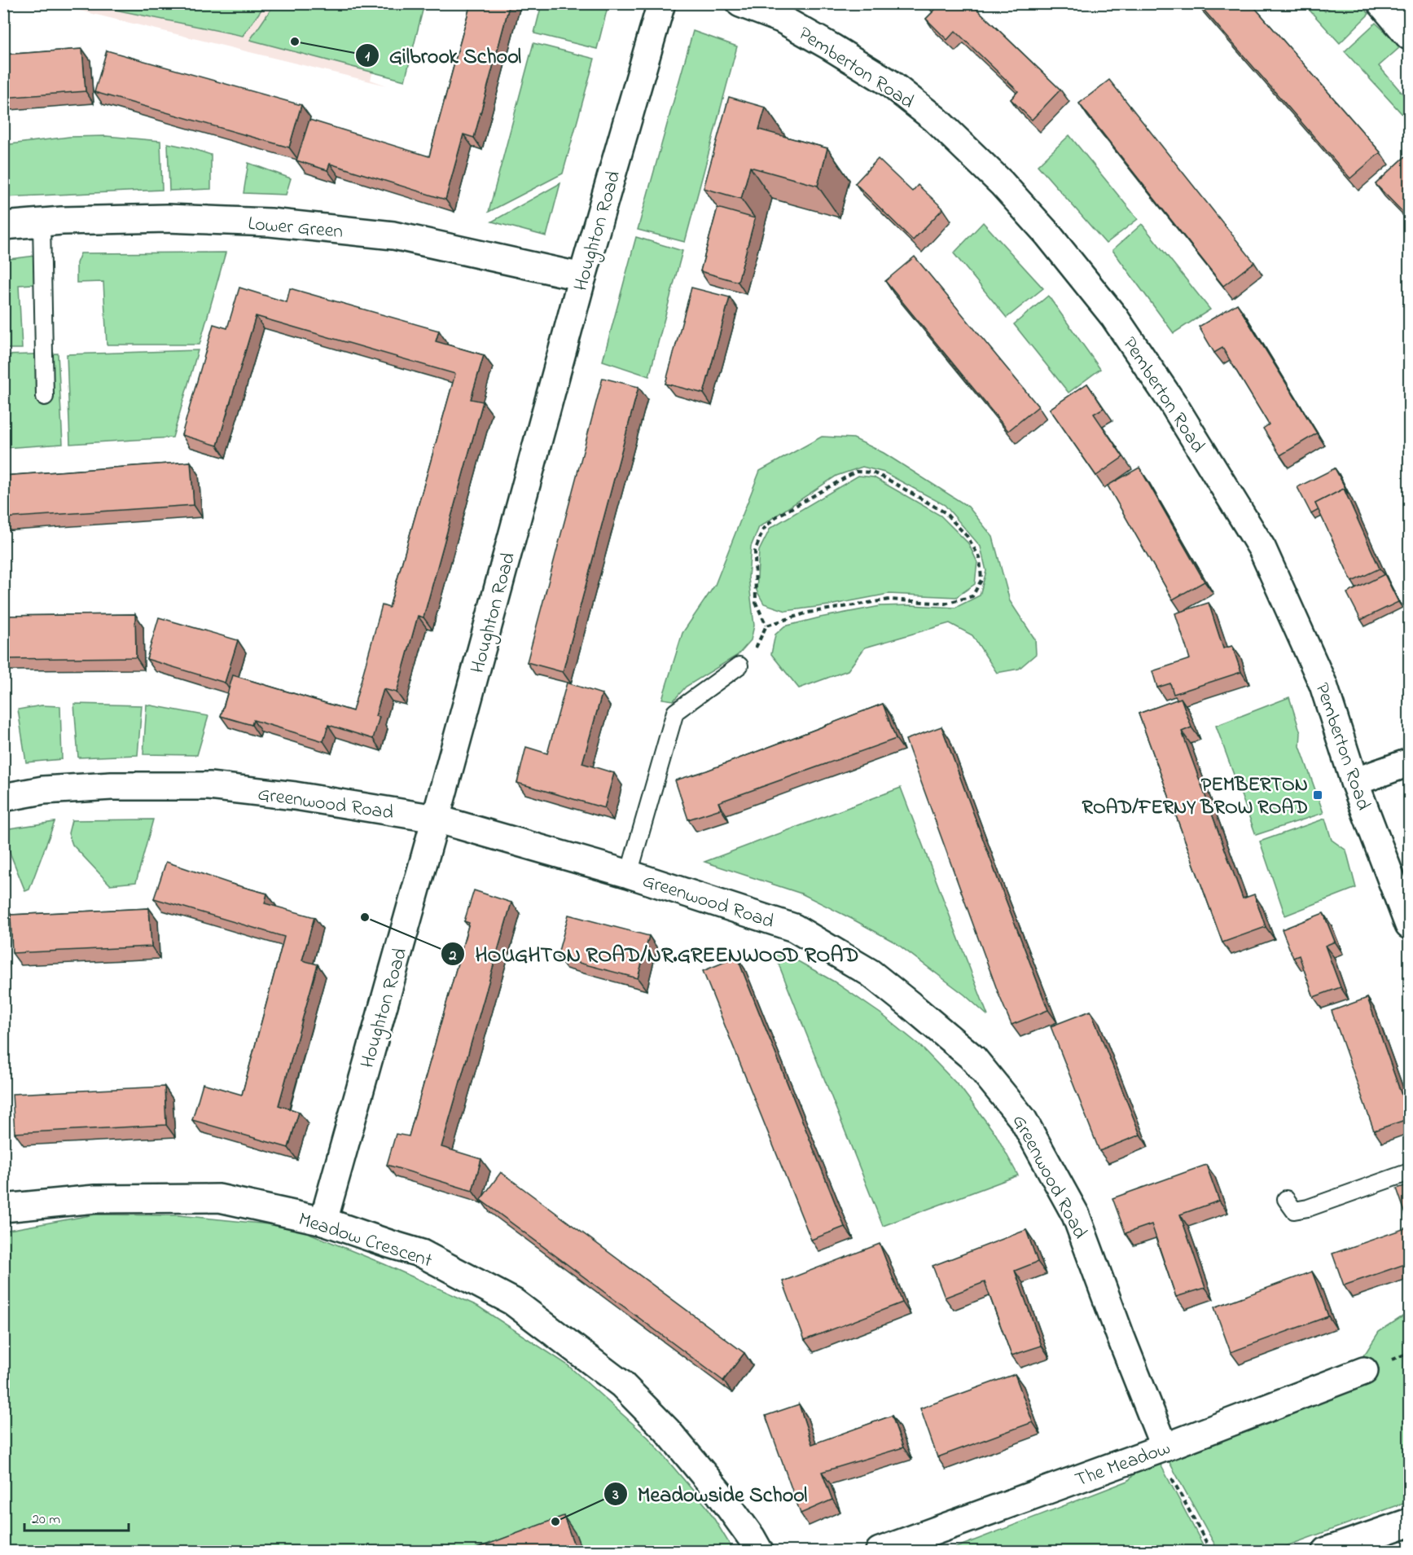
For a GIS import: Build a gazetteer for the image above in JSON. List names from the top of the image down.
{
  "streets": {
    "street": [
      "Pemberton Road",
      "Lower Green",
      "Houghton Road",
      "Greenwood Road",
      "Meadow Crescent",
      "The Meadow"
    ]
  },
  "crossings": [
    ["Lower Green", "Houghton Road"],
    ["Houghton Road", "Greenwood Road"],
    ["Houghton Road", "Meadow Crescent"],
    ["Greenwood Road", "The Meadow"]
  ],
  "places": {
    "other": ["Gilbrook School", "HOUGHTON ROAD/NR.GREENWOOD ROAD", "Meadowside School"],
    "transit": ["PEMBERTON ROAD/FERNY BROW ROAD"]
  },
  "scale_bar": "20 m"
}
